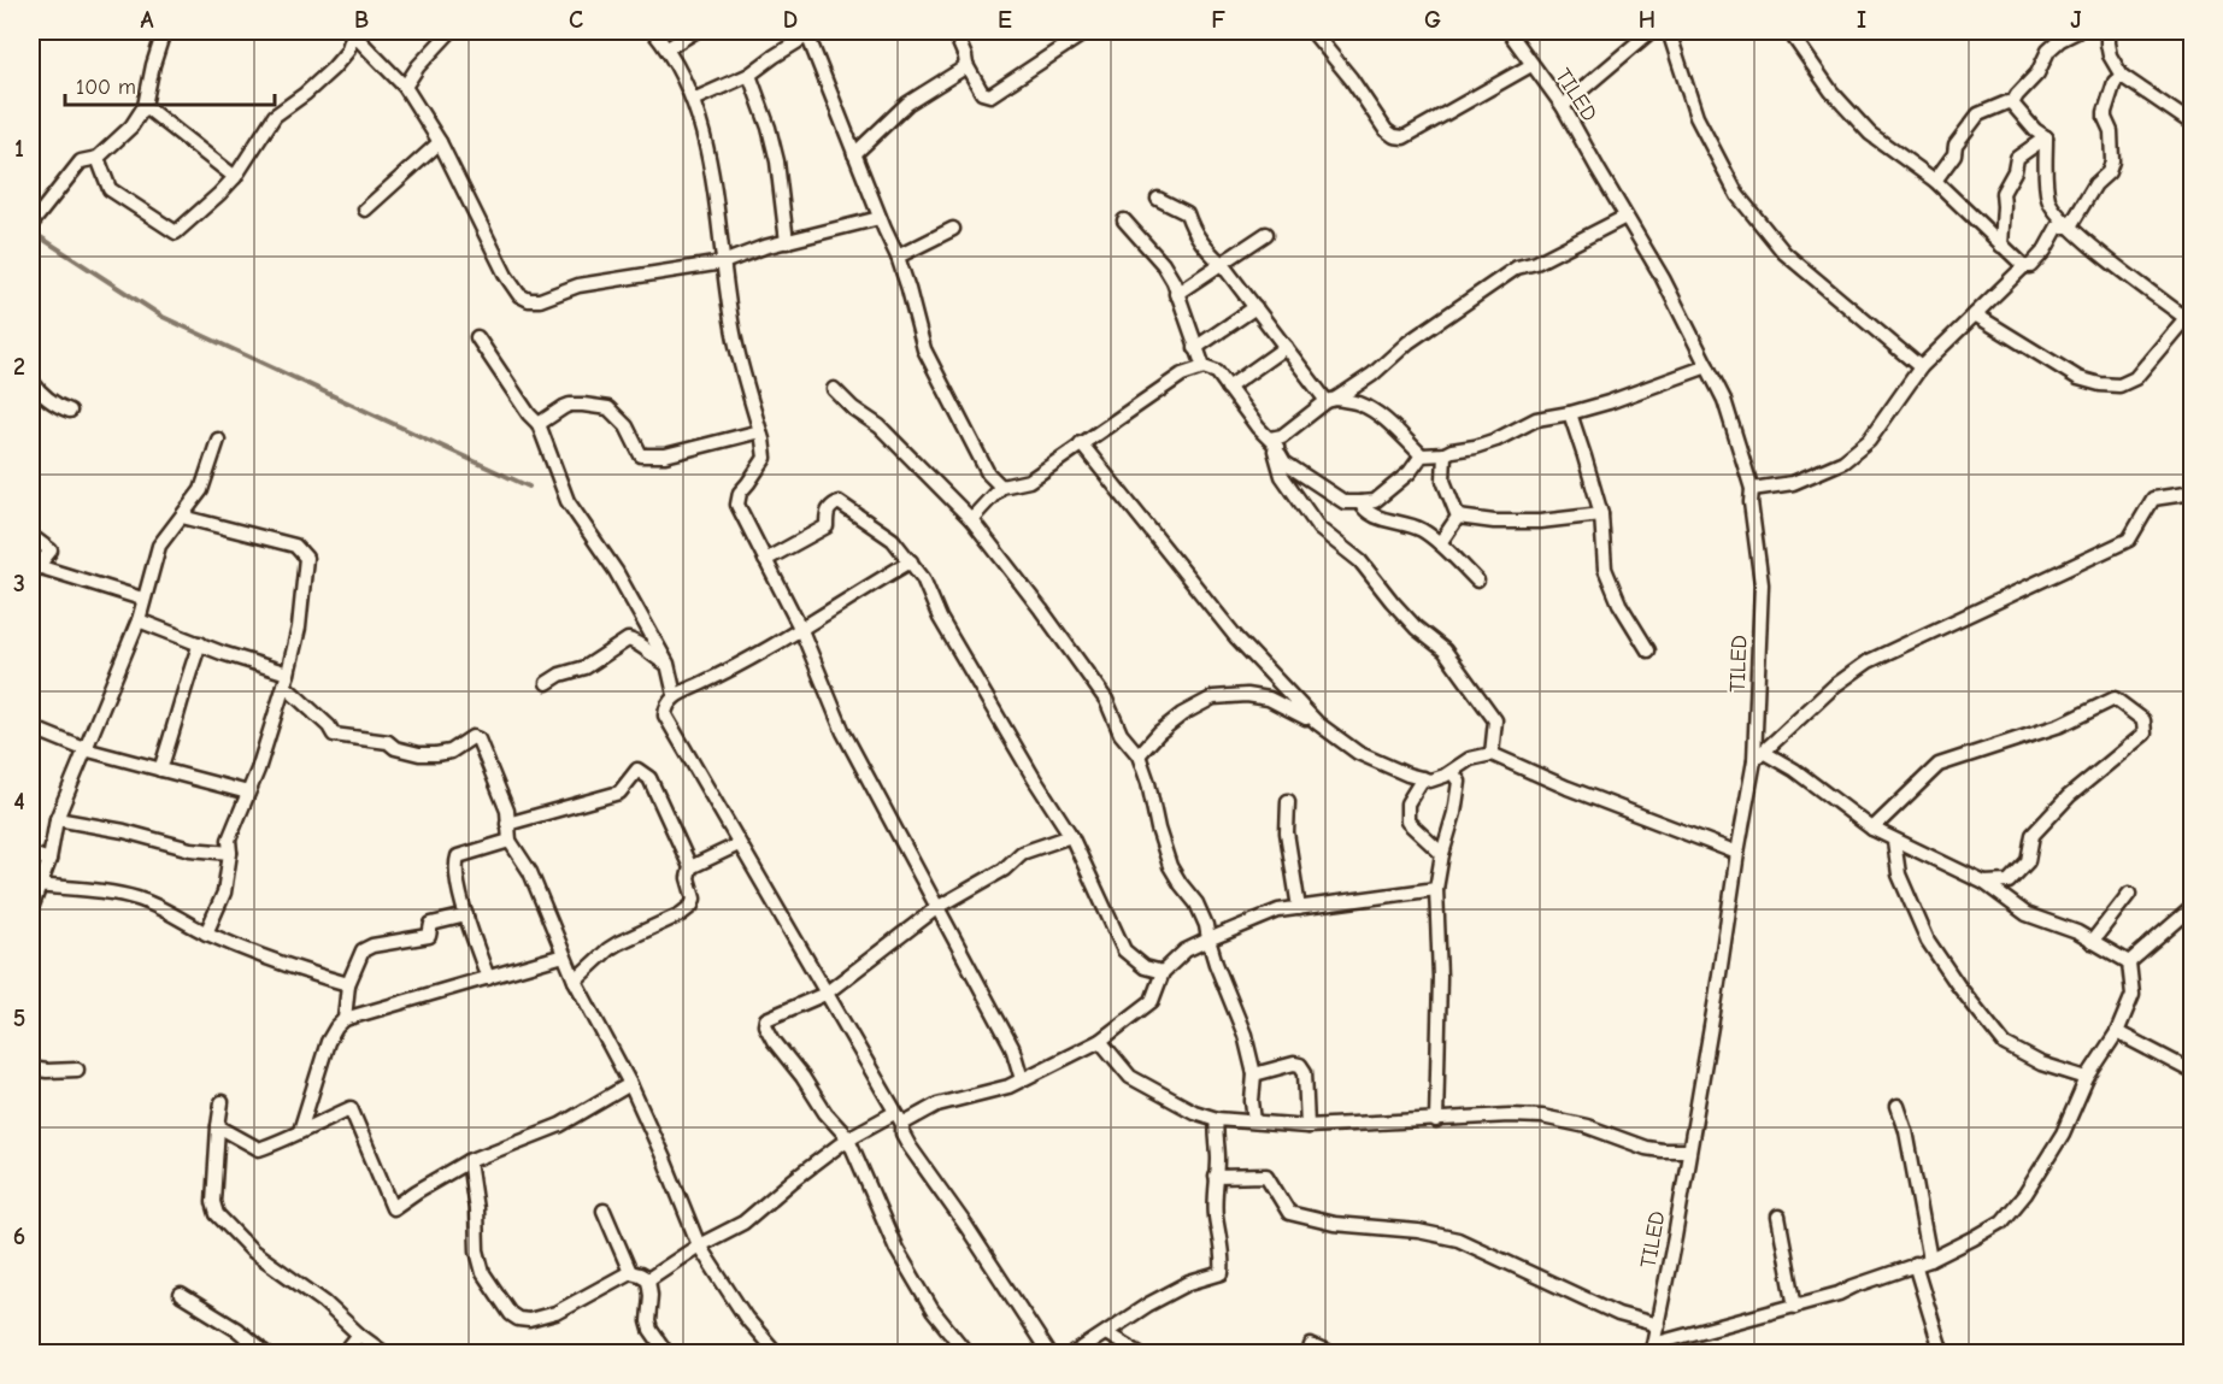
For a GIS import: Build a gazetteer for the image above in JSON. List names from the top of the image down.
{
  "streets": {
    "street": ["TILED"]
  },
  "scale_bar": "100 m",
  "grid": {
    "columns": [
      "A",
      "B",
      "C",
      "D",
      "E",
      "F",
      "G",
      "H",
      "I",
      "J"
    ],
    "rows": [
      "1",
      "2",
      "3",
      "4",
      "5",
      "6"
    ]
  }
}
